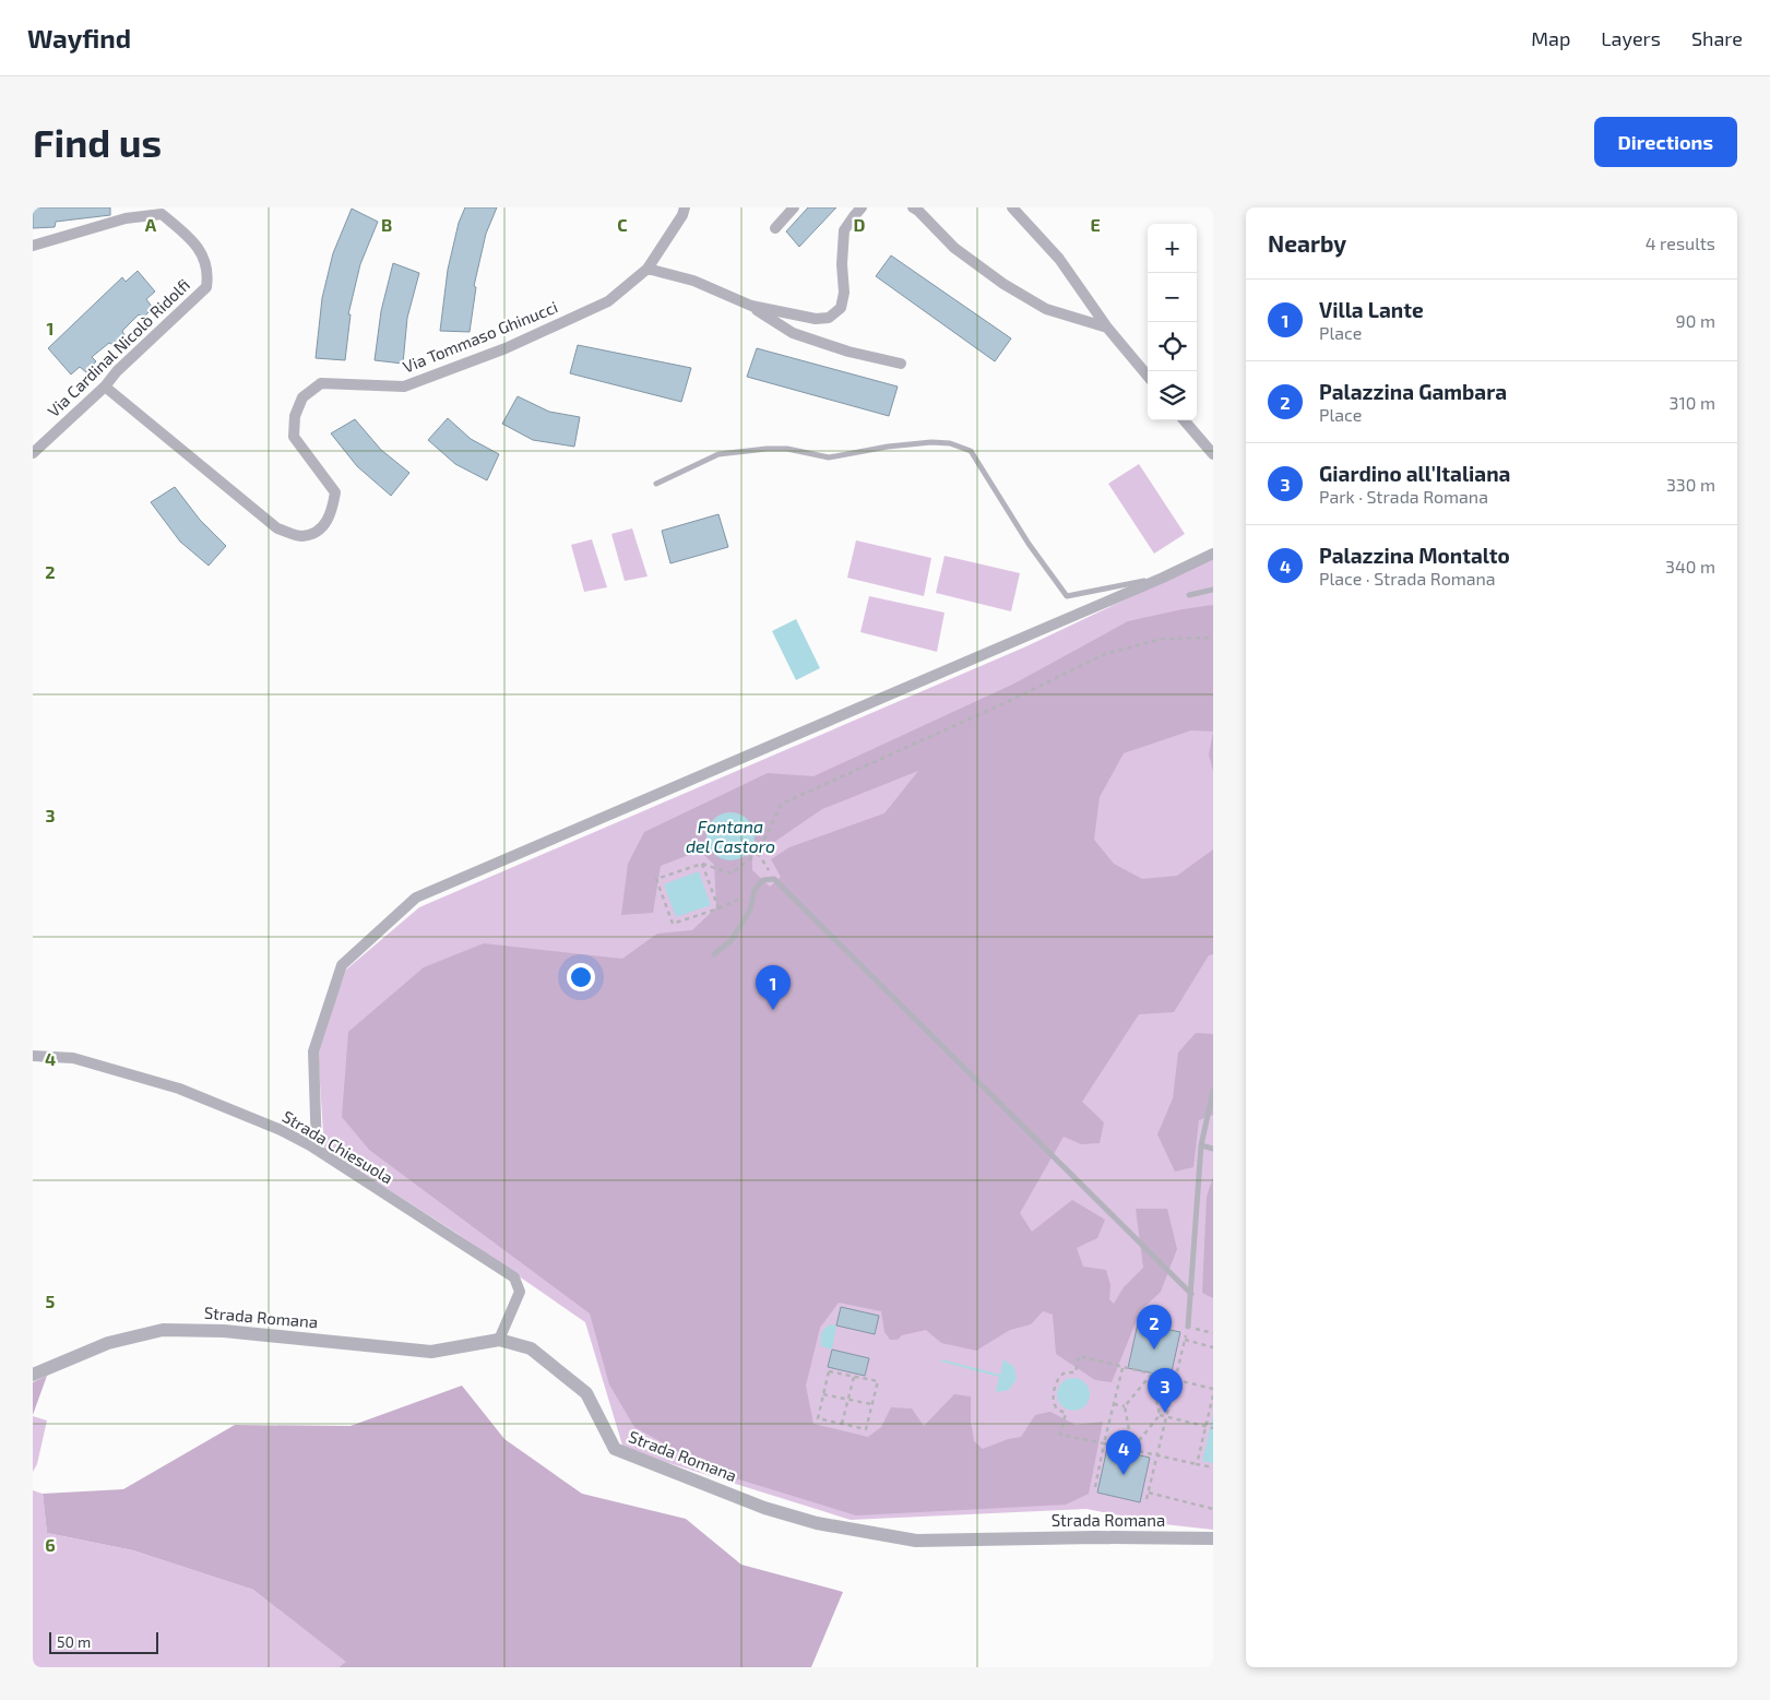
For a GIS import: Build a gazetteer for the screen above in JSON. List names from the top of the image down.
{
  "streets": {
    "street": [
      "Via Tommaso Ghinucci",
      "Via Cardinal Nicolò Ridolfi",
      "Strada Chiesuola",
      "Strada Romana"
    ]
  },
  "crossings": [
    ["Via Tommaso Ghinucci", "Via Cardinal Nicolò Ridolfi"],
    ["Strada Chiesuola", "Strada Romana"]
  ],
  "water": ["Fontana del Castoro"],
  "scale_bar": "50 m",
  "page": {
    "header": "Wayfind",
    "nav": ["Map", "Layers", "Share"],
    "buttons": "Directions",
    "title": "Find us",
    "heading": ["Nearby", "4 results"],
    "map_buttons": ["+", "−"],
    "list": [
      {
        "mark": "1",
        "name": "Villa Lante",
        "note": "Place",
        "value": "90 m"
      },
      {
        "mark": "2",
        "name": "Palazzina Gambara",
        "note": "Place",
        "value": "310 m"
      },
      {
        "mark": "3",
        "name": "Giardino all'Italiana",
        "note": "Park · Strada Romana",
        "value": "330 m"
      },
      {
        "mark": "4",
        "name": "Palazzina Montalto",
        "note": "Place · Strada Romana",
        "value": "340 m"
      }
    ],
    "pins": [
      "1",
      "2",
      "3",
      "4"
    ],
    "scale": "50 m"
  },
  "grid": {
    "columns": [
      "A",
      "B",
      "C",
      "D",
      "E"
    ],
    "rows": [
      "1",
      "2",
      "3",
      "4",
      "5",
      "6"
    ]
  }
}
